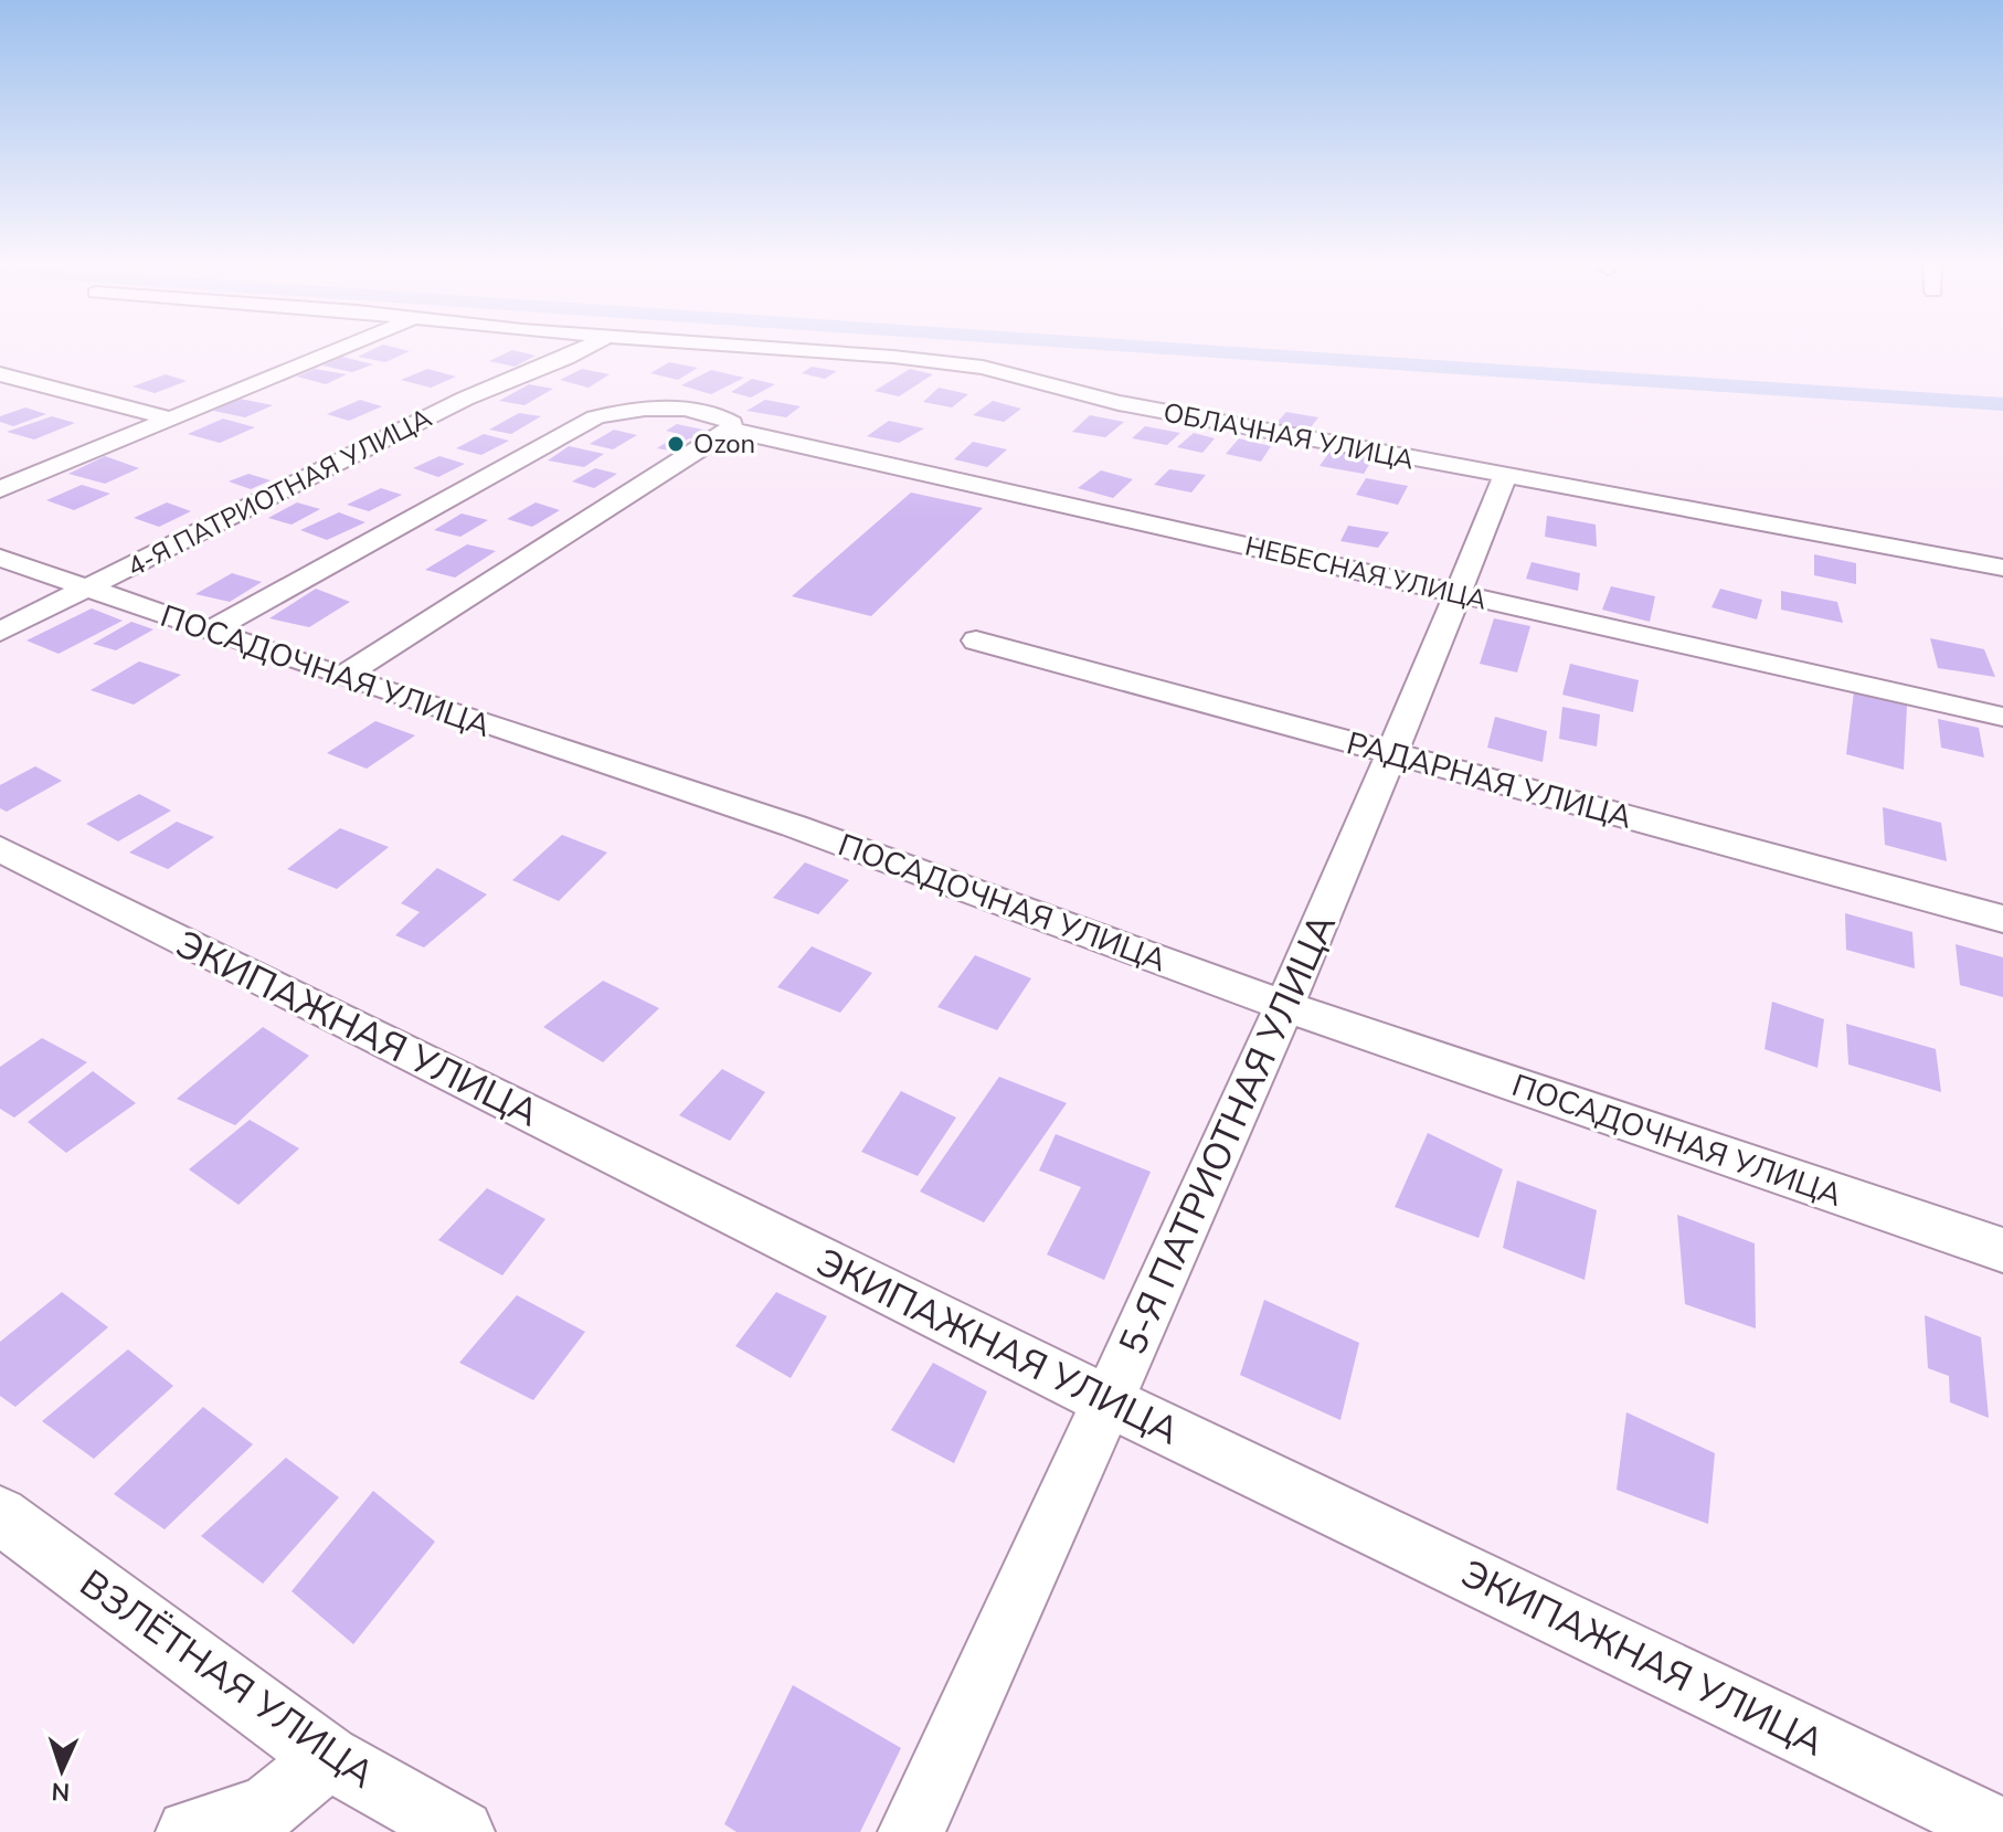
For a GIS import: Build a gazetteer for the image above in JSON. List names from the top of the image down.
{
  "streets": {
    "street": [
      "ОБЛАЧНАЯ УЛИЦА",
      "4-Я ПАТРИОТНАЯ УЛИЦА",
      "НЕБЕСНАЯ УЛИЦА",
      "ПОСАДОЧНАЯ УЛИЦА",
      "РАДАРНАЯ УЛИЦА",
      "ЭКИПАЖНАЯ УЛИЦА",
      "5-Я ПАТРИОТНАЯ УЛИЦА",
      "ВЗЛЁТНАЯ УЛИЦА"
    ]
  },
  "crossings": [
    ["ОБЛАЧНАЯ УЛИЦА", "5-Я ПАТРИОТНАЯ УЛИЦА"],
    ["4-Я ПАТРИОТНАЯ УЛИЦА", "ПОСАДОЧНАЯ УЛИЦА"],
    ["НЕБЕСНАЯ УЛИЦА", "ПОСАДОЧНАЯ УЛИЦА"],
    ["НЕБЕСНАЯ УЛИЦА", "5-Я ПАТРИОТНАЯ УЛИЦА"],
    ["ПОСАДОЧНАЯ УЛИЦА", "5-Я ПАТРИОТНАЯ УЛИЦА"],
    ["РАДАРНАЯ УЛИЦА", "5-Я ПАТРИОТНАЯ УЛИЦА"],
    ["ЭКИПАЖНАЯ УЛИЦА", "5-Я ПАТРИОТНАЯ УЛИЦА"]
  ],
  "places": ["Ozon"],
  "north": "bottom"
}
